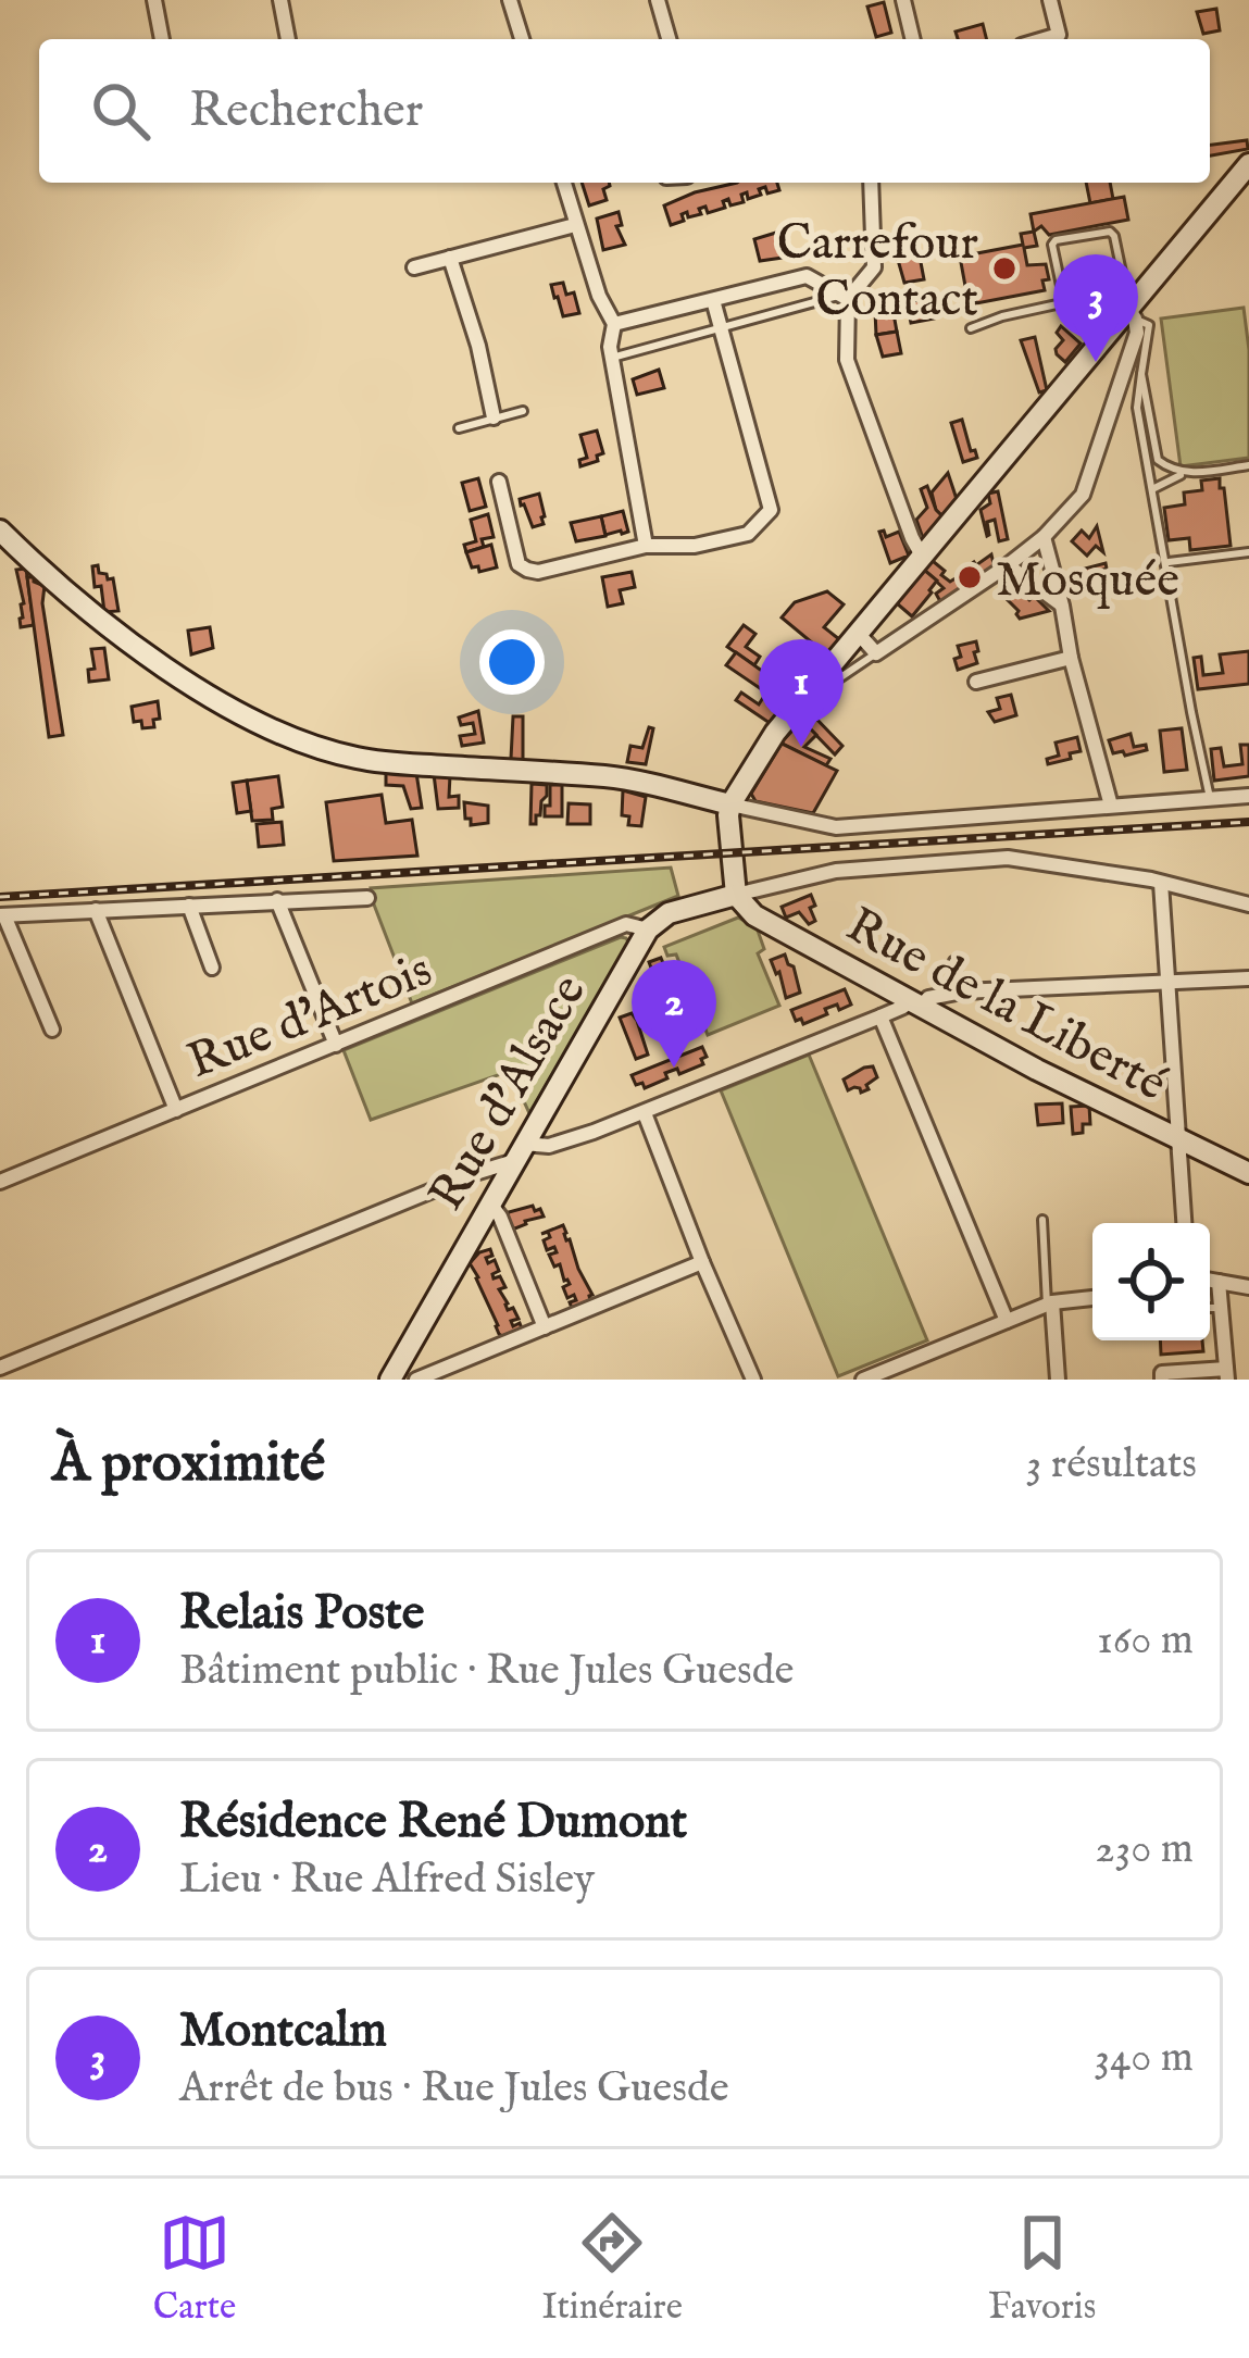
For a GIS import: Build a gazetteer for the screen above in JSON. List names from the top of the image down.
{
  "streets": {
    "street": ["Rue de la Liberté", "Rue d'Artois", "Rue d'Alsace"]
  },
  "crossings": [
    ["Rue d'Artois", "Rue d'Alsace"]
  ],
  "places": ["Carrefour Contact", "Mosquée"],
  "page": {
    "search": "Rechercher",
    "pins": ["3", "1", "2"],
    "heading": ["À proximité", "3 résultats"],
    "list": [
      {
        "mark": "1",
        "name": "Relais Poste",
        "note": "Bâtiment public · Rue Jules Guesde",
        "value": "160 m"
      },
      {
        "mark": "2",
        "name": "Résidence René Dumont",
        "note": "Lieu · Rue Alfred Sisley",
        "value": "230 m"
      },
      {
        "mark": "3",
        "name": "Montcalm",
        "note": "Arrêt de bus · Rue Jules Guesde",
        "value": "340 m"
      }
    ],
    "nav": ["Carte", "Itinéraire", "Favoris"]
  }
}
